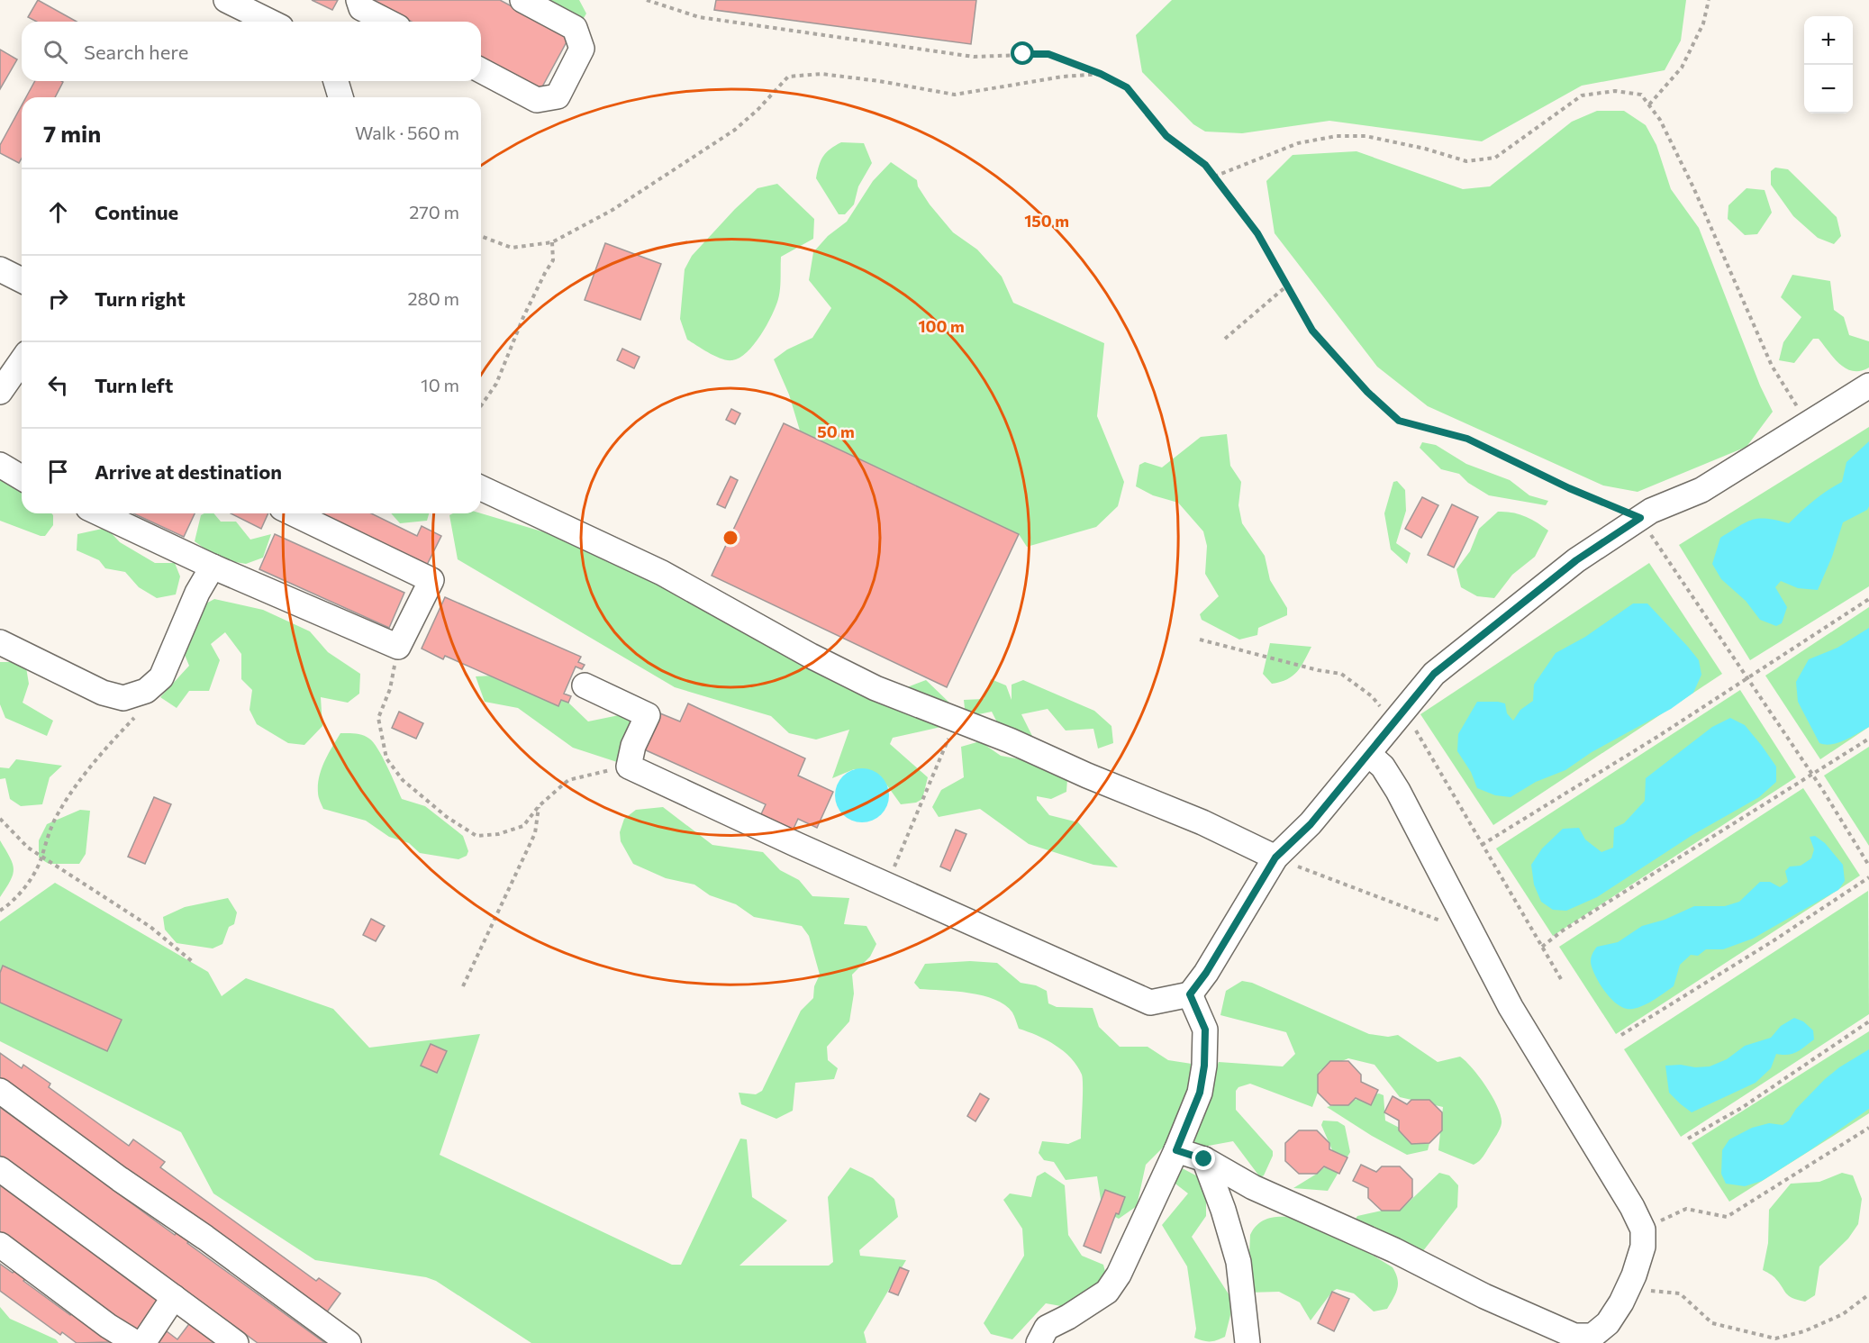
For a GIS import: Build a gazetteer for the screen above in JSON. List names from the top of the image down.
{
  "page": {
    "map_buttons": ["+", "−"],
    "search": "Search here",
    "heading": ["7 min", "Walk · 560 m"],
    "list": [
      ["Continue", "270 m"],
      ["Turn right", "280 m"],
      ["Turn left", "10 m"],
      "Arrive at destination"
    ]
  },
  "rings": ["150 m", "100 m", "50 m"]
}
